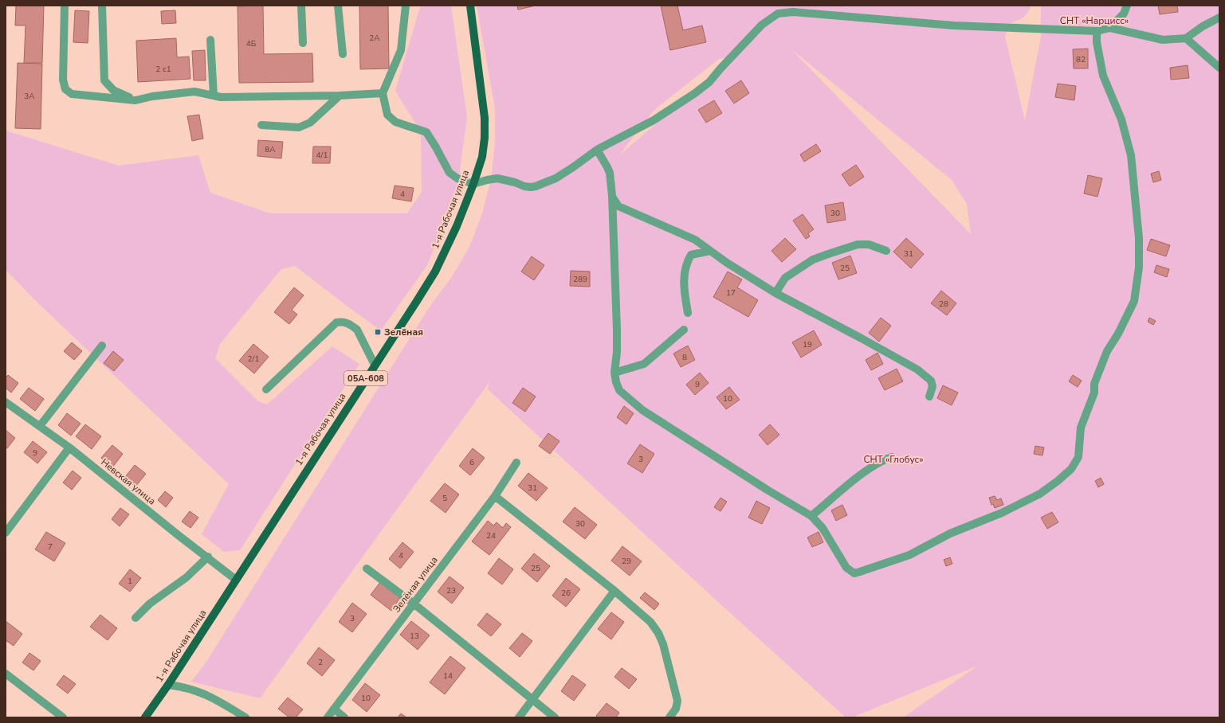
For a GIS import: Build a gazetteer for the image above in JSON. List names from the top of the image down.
{
  "streets": {
    "main road": ["1-я Рабочая улица", "05А-608"],
    "street": ["Невская улица", "Зелёная улица"]
  },
  "crossings": [
    ["1-я Рабочая улица", "Невская улица"]
  ],
  "parks": ["СНТ «Нарцисс»", "СНТ «Глобус»"],
  "places": {
    "transit": ["Зелёная"]
  },
  "house_numbers": [
    "2А",
    "4Б",
    "82",
    "2 с1",
    "3А",
    "8А",
    "4/1",
    "4",
    "30",
    "31",
    "25",
    "289",
    "17",
    "28",
    "19",
    "8",
    "2/1",
    "9",
    "10",
    "9",
    "3",
    "6",
    "31",
    "5",
    "30",
    "24",
    "7",
    "4",
    "29",
    "25",
    "1",
    "23",
    "26",
    "3",
    "13",
    "2",
    "14",
    "10"
  ]
}
